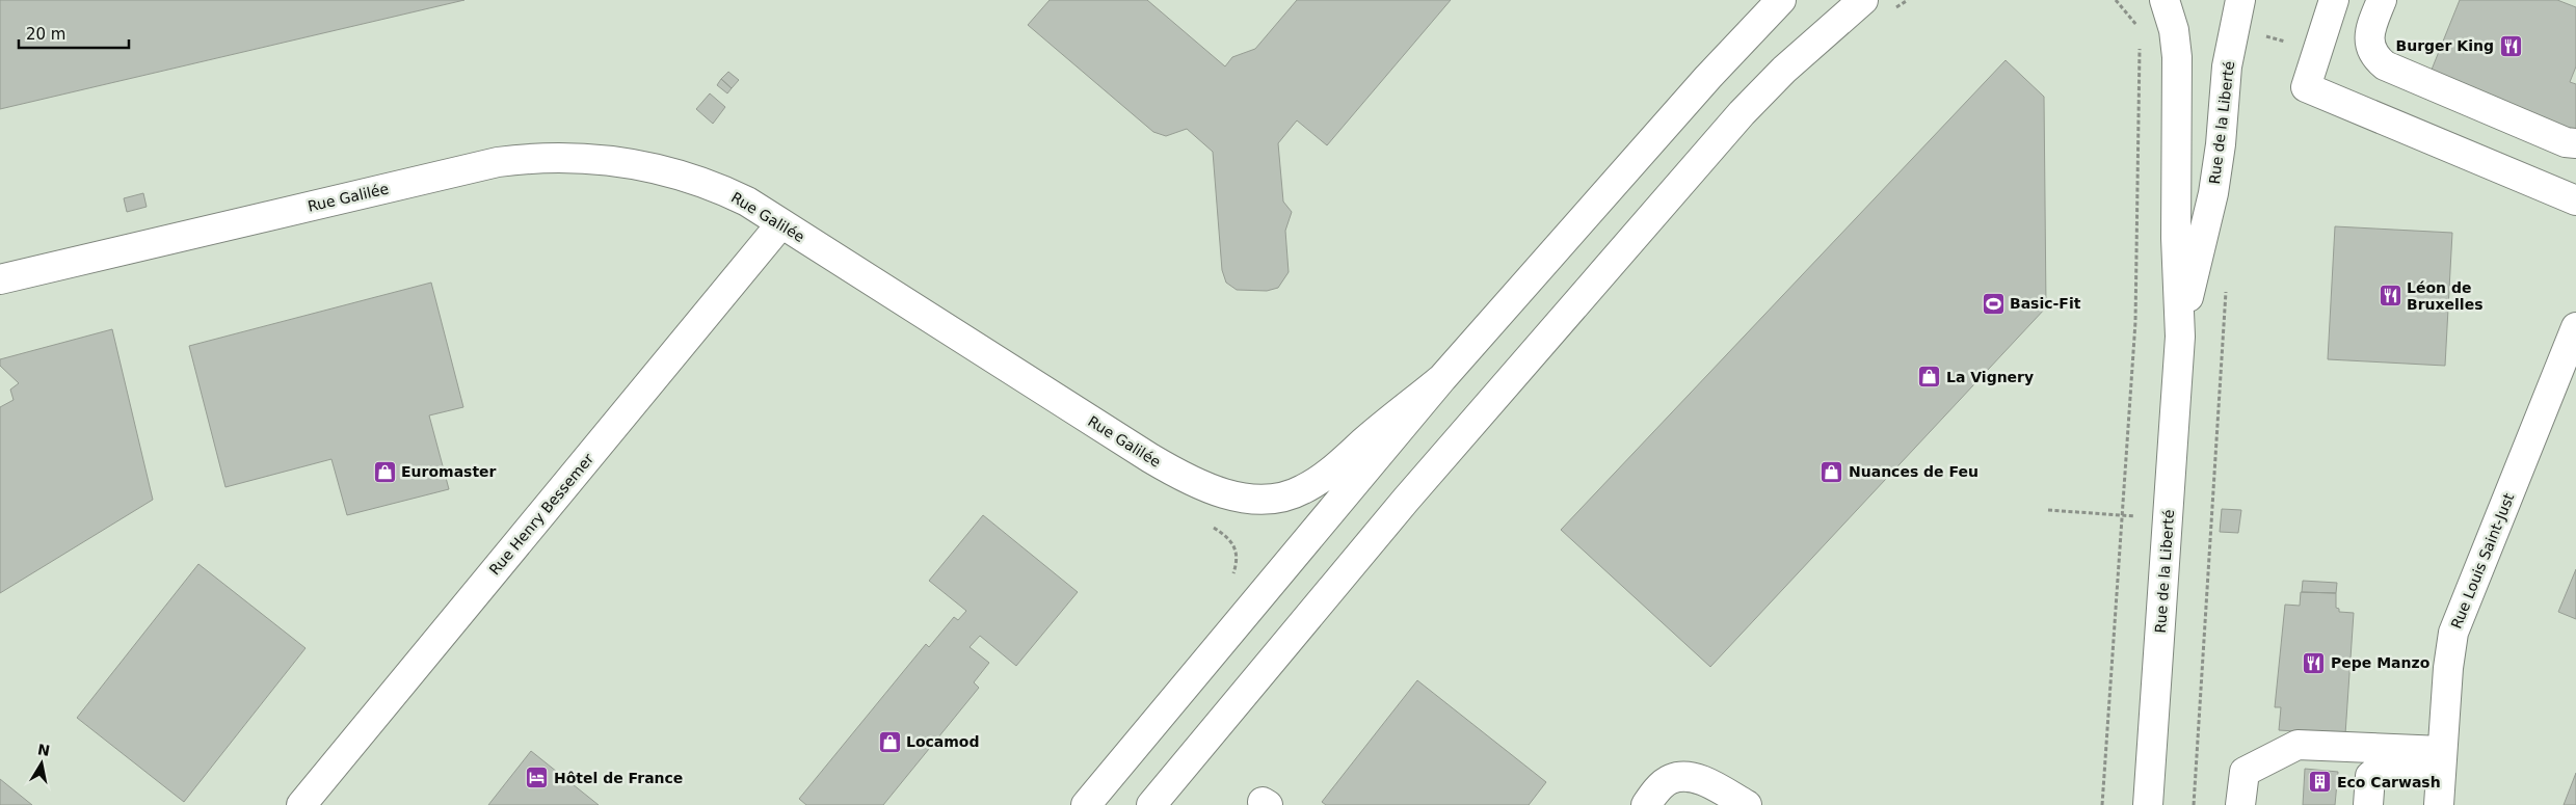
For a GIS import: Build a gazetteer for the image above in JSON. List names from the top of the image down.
{
  "streets": {
    "street": [
      "Rue de la Liberté",
      "Rue Galilée",
      "Rue Henry Bessemer",
      "Rue Louis Saint-Just"
    ]
  },
  "crossings": [
    ["Rue Galilée", "Rue Henry Bessemer"]
  ],
  "places": {
    "restaurant": ["Burger King", "Léon de Bruxelles", "Pepe Manzo"],
    "sports": ["Basic-Fit"],
    "shop": [
      "La Vignery",
      "Euromaster",
      "Nuances de Feu",
      "Locamod"
    ],
    "hotel": ["Hôtel de France"],
    "building": ["Eco Carwash"]
  },
  "scale_bar": "20 m",
  "north": "top"
}
